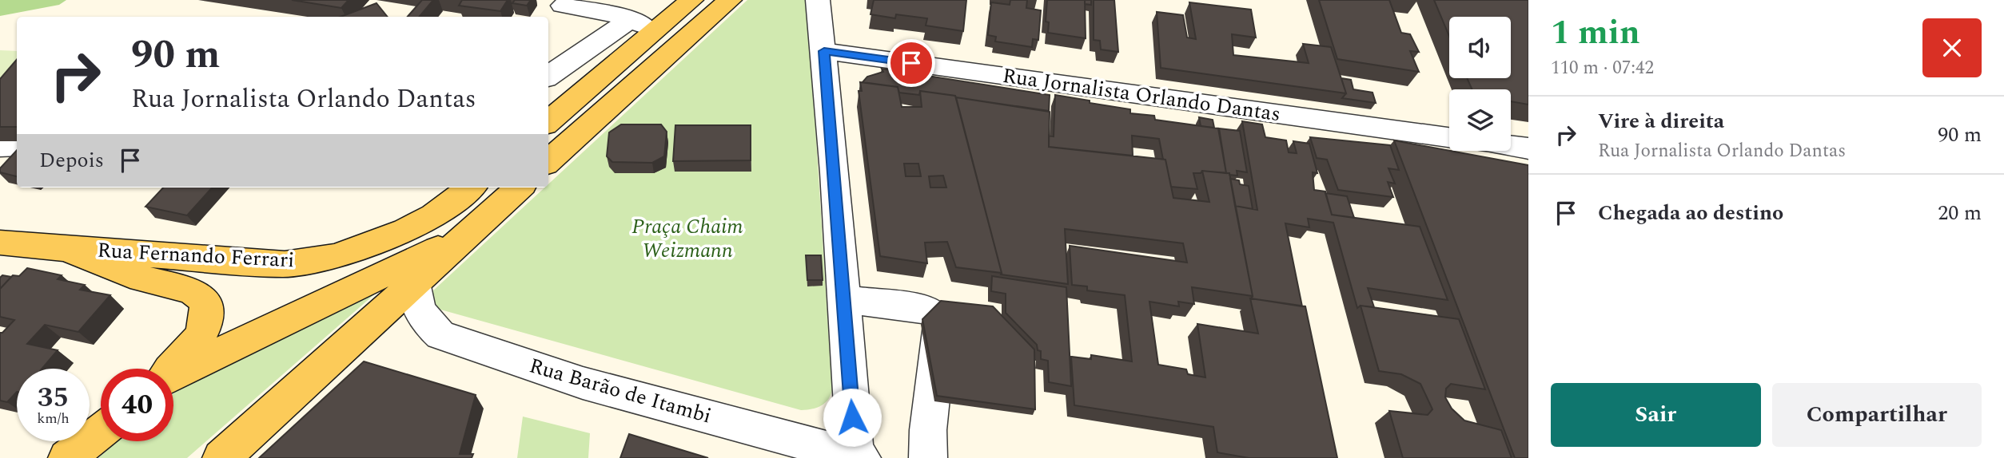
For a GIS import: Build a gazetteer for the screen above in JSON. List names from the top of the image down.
{
  "streets": {
    "main road": ["Rua Fernando Ferrari"],
    "street": ["Rua Jornalista Orlando Dantas", "Rua Barão de Itambi"]
  },
  "parks": ["Praça Chaim Weizmann"],
  "page": {
    "heading": ["1 min", "110 m · 07:42"],
    "turn": ["90 m", "Rua Jornalista Orlando Dantas"],
    "list": [
      {
        "name": "Vire à direita",
        "note": "Rua Jornalista Orlando Dantas",
        "value": "90 m"
      },
      {
        "name": "Chegada ao destino",
        "value": "20 m"
      }
    ],
    "then": "Depois",
    "speed": "35 km/h",
    "limit": "40",
    "buttons": ["Sair", "Compartilhar"]
  }
}
